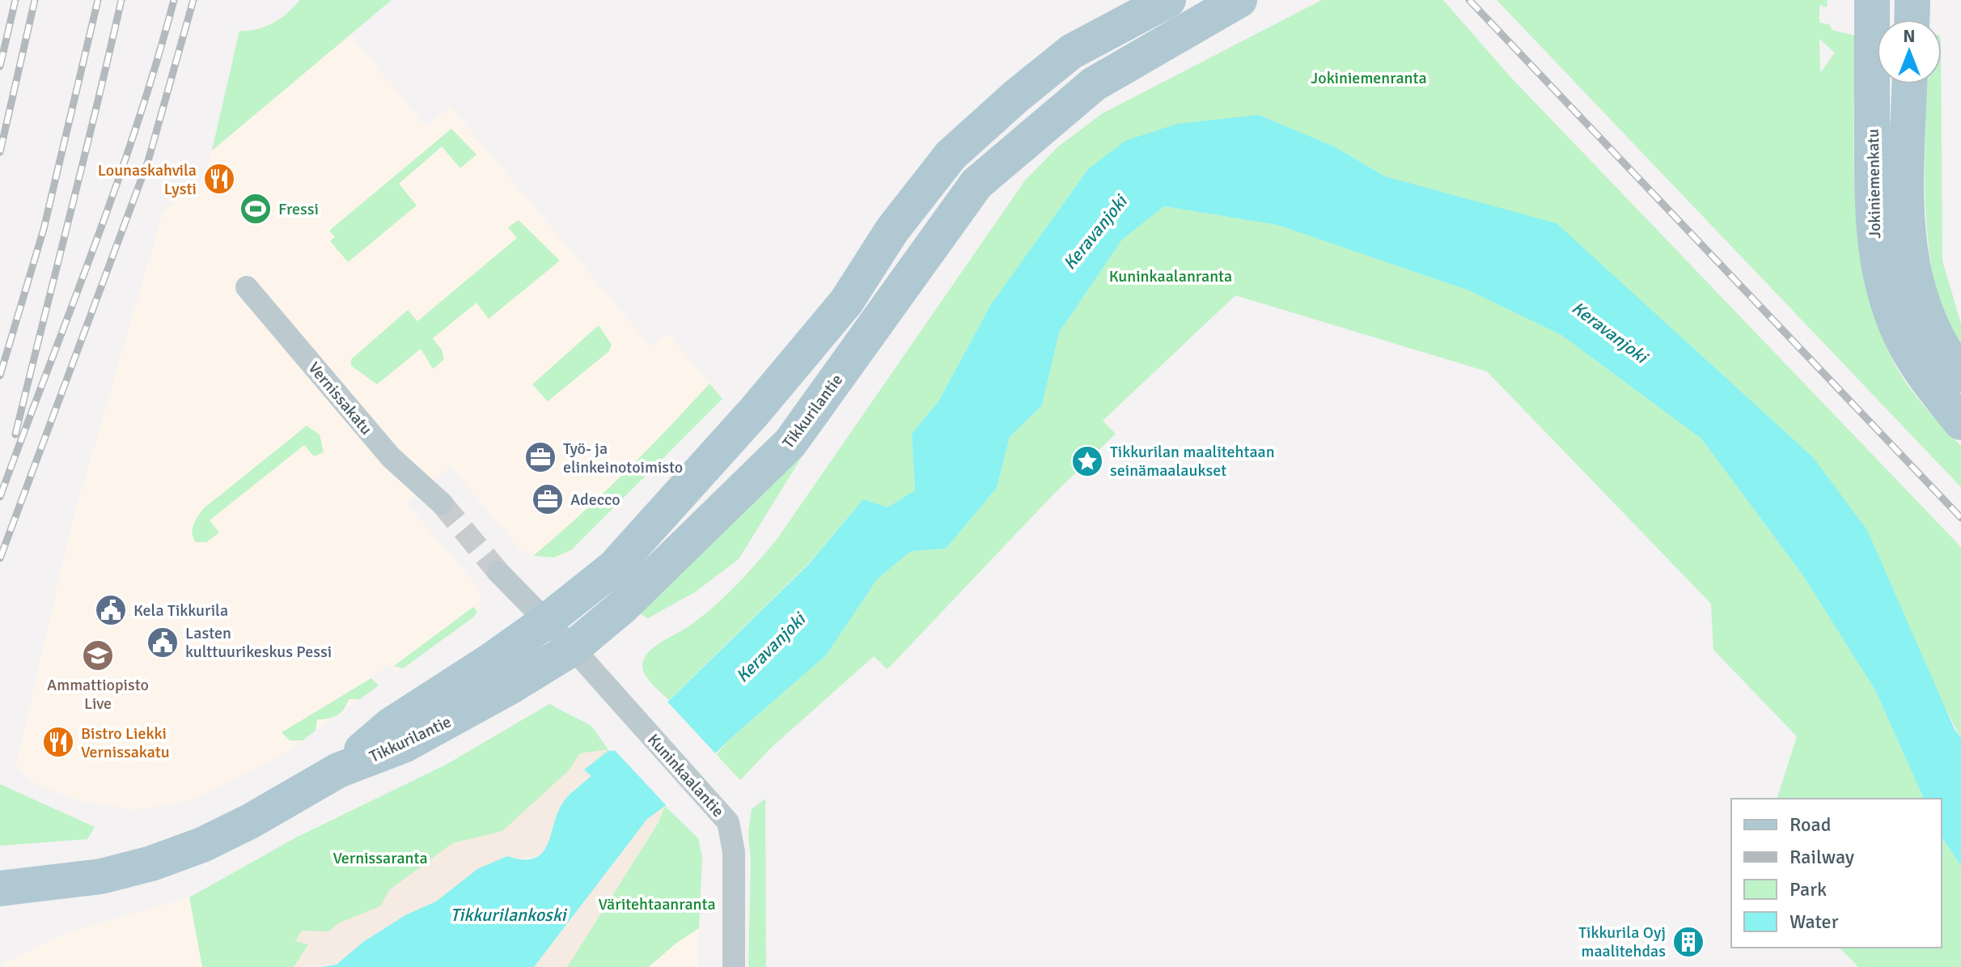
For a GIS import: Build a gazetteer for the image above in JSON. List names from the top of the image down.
{
  "streets": {
    "main road": ["Jokiniemenkatu", "Tikkurilantie"],
    "street": ["Vernissakatu", "Kuninkaalantie"]
  },
  "crossings": [
    ["Tikkurilantie", "Kuninkaalantie"]
  ],
  "water": ["Keravanjoki", "Tikkurilankoski"],
  "parks": [
    "Jokiniemenranta",
    "Kuninkaalanranta",
    "Vernissaranta",
    "Väritehtaanranta"
  ],
  "places": {
    "restaurant": ["Lounaskahvila Lysti", "Bistro Liekki Vernissakatu"],
    "sports": ["Fressi"],
    "office": ["Työ- ja elinkeinotoimisto", "Adecco"],
    "place": ["Tikkurilan maalitehtaan seinämaalaukset"],
    "public building": ["Kela Tikkurila", "Lasten kulttuurikeskus Pessi"],
    "school or university": ["Ammattiopisto Live"],
    "building": ["Tikkurila Oyj maalitehdas"]
  },
  "legend": [
    "Road",
    "Railway",
    "Park",
    "Water"
  ],
  "north": "top"
}
